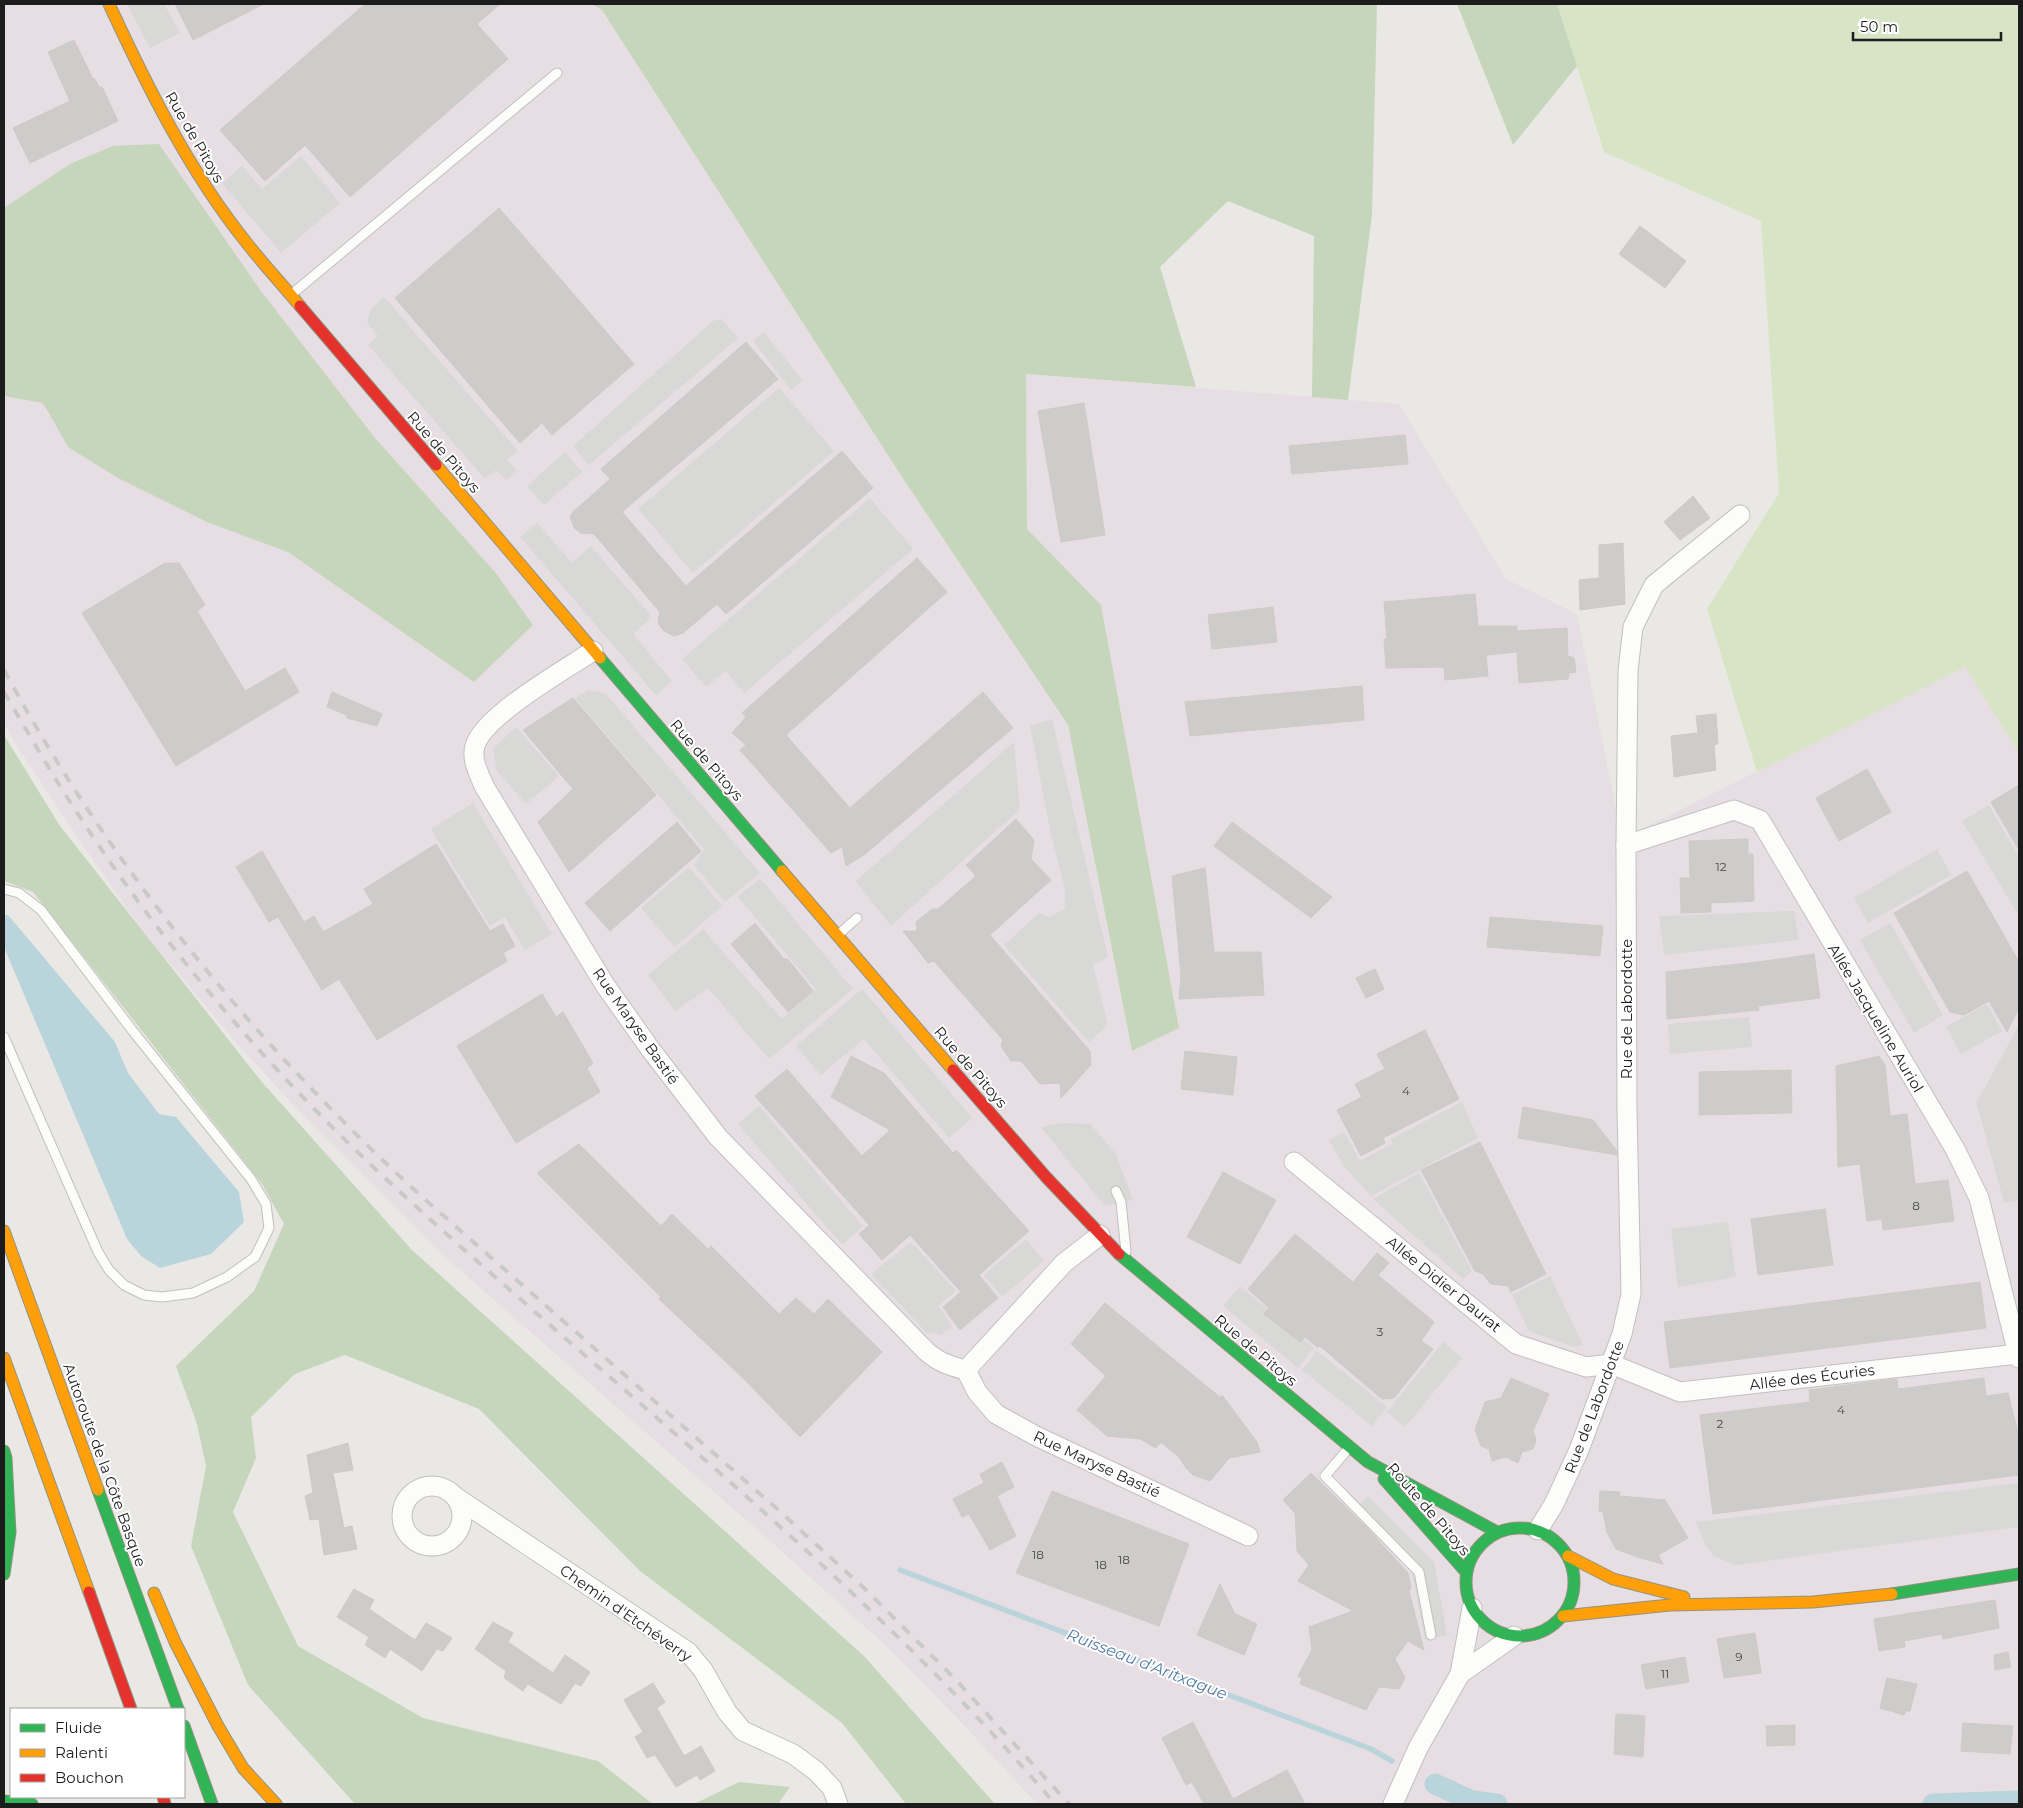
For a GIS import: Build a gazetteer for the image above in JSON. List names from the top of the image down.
{
  "streets": {
    "main road": ["Rue de Pitoys", "Autoroute de la Côte Basque", "Route de Pitoys"],
    "street": [
      "Rue de Labordotte",
      "Allée Jacqueline Auriol",
      "Rue Maryse Bastié",
      "Allée Didier Daurat",
      "Allée des Écuries",
      "Chemin d'Etchéverry"
    ]
  },
  "crossings": [
    ["Rue de Pitoys", "Rue Maryse Bastié"],
    ["Rue de Pitoys", "Route de Pitoys"],
    ["Rue de Labordotte", "Allée Jacqueline Auriol"],
    ["Rue de Labordotte", "Allée Didier Daurat"],
    ["Rue de Labordotte", "Allée des Écuries"],
    ["Rue de Labordotte", "Route de Pitoys"],
    ["Allée Jacqueline Auriol", "Allée des Écuries"],
    ["Allée Didier Daurat", "Allée des Écuries"]
  ],
  "water": ["Ruisseau d'Aritxague"],
  "house_numbers": [
    "12",
    "4",
    "8",
    "3",
    "4",
    "2",
    "18",
    "18",
    "18",
    "9",
    "11"
  ],
  "legend": ["Fluide", "Ralenti", "Bouchon"],
  "scale_bar": "50 m"
}
